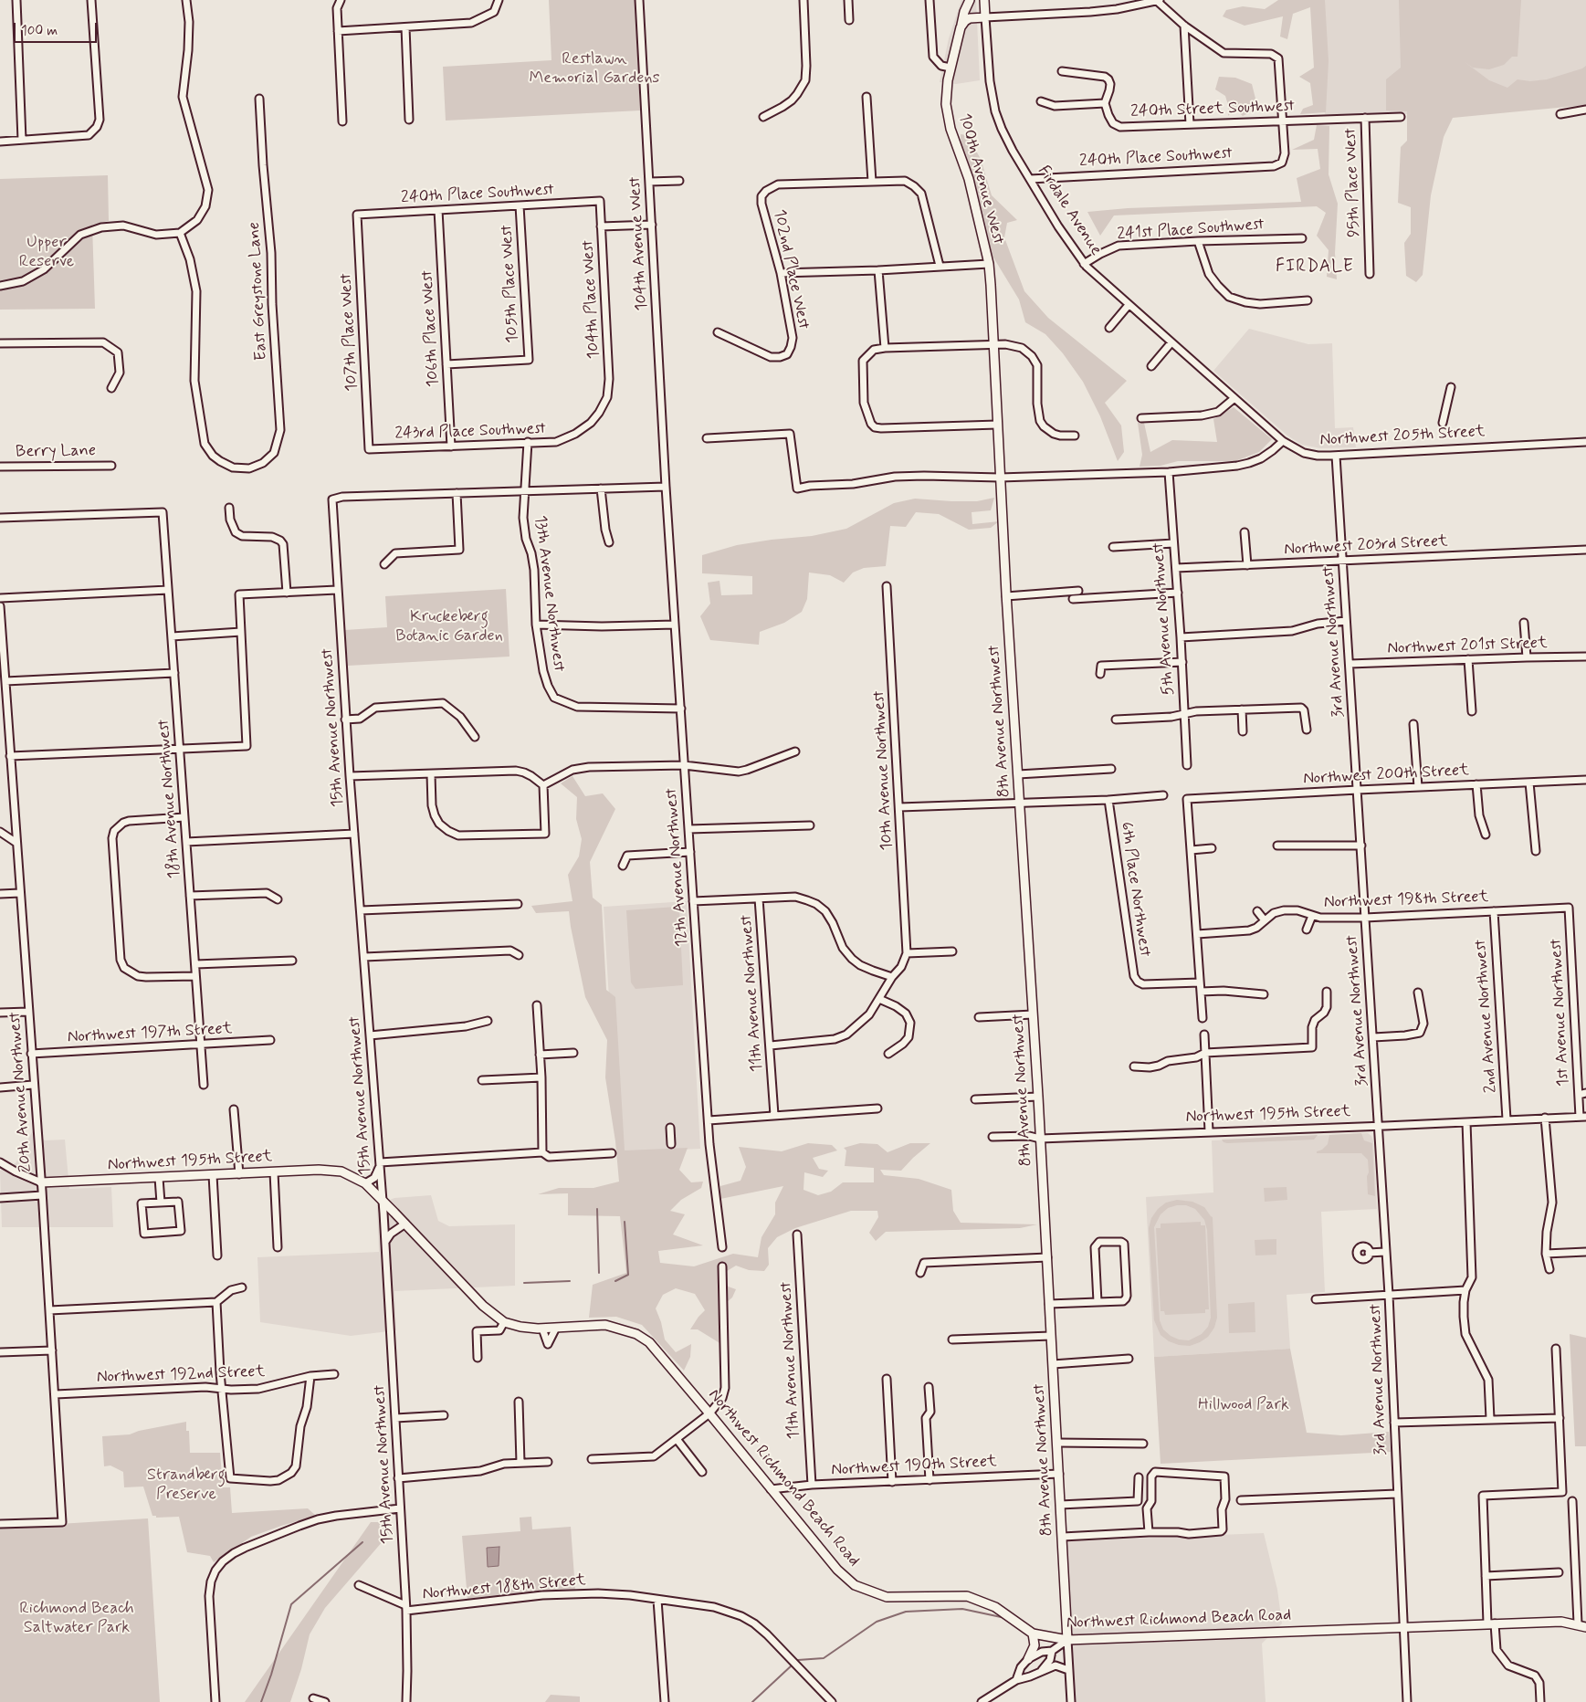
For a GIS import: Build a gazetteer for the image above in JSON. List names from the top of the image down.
{
  "streets": {
    "main road": [
      "100th Avenue West",
      "Firdale Avenue",
      "8th Avenue Northwest",
      "Northwest 195th Street",
      "Northwest Richmond Beach Road"
    ],
    "street": [
      "240th Street Southwest",
      "240th Place Southwest",
      "95th Place West",
      "241st Place Southwest",
      "104th Avenue West",
      "102nd Place West",
      "105th Place West",
      "East Greystone Lane",
      "104th Place West",
      "106th Place West",
      "107th Place West",
      "243rd Place Southwest",
      "Northwest 205th Street",
      "Berry Lane",
      "Northwest 203rd Street",
      "13th Avenue Northwest",
      "5th Avenue Northwest",
      "3rd Avenue Northwest",
      "Northwest 201st Street",
      "15th Avenue Northwest",
      "10th Avenue Northwest",
      "Northwest 200th Street",
      "18th Avenue Northwest",
      "12th Avenue Northwest",
      "6th Place Northwest",
      "Northwest 198th Street",
      "11th Avenue Northwest",
      "1st Avenue Northwest",
      "2nd Avenue Northwest",
      "Northwest 197th Street",
      "20th Avenue Northwest",
      "Northwest 192nd Street",
      "Northwest 190th Street",
      "Northwest 188th Street"
    ]
  },
  "crossings": [
    ["240th Street Southwest", "240th Place Southwest"],
    ["240th Street Southwest", "95th Place West"],
    ["240th Place Southwest", "Firdale Avenue"],
    ["240th Place Southwest", "105th Place West"],
    ["240th Place Southwest", "104th Place West"],
    ["240th Place Southwest", "106th Place West"],
    ["240th Place Southwest", "107th Place West"],
    ["100th Avenue West", "8th Avenue Northwest"],
    ["Firdale Avenue", "241st Place Southwest"],
    ["Firdale Avenue", "Northwest 205th Street"],
    ["104th Avenue West", "12th Avenue Northwest"],
    ["105th Place West", "106th Place West"],
    ["104th Place West", "243rd Place Southwest"],
    ["106th Place West", "243rd Place Southwest"],
    ["107th Place West", "243rd Place Southwest"],
    ["Northwest 205th Street", "3rd Avenue Northwest"],
    ["Northwest 203rd Street", "5th Avenue Northwest"],
    ["Northwest 203rd Street", "3rd Avenue Northwest"],
    ["13th Avenue Northwest", "12th Avenue Northwest"],
    ["3rd Avenue Northwest", "Northwest 201st Street"],
    ["3rd Avenue Northwest", "Northwest 200th Street"],
    ["3rd Avenue Northwest", "Northwest 198th Street"],
    ["3rd Avenue Northwest", "Northwest 195th Street"],
    ["3rd Avenue Northwest", "Northwest Richmond Beach Road"],
    ["8th Avenue Northwest", "Northwest 195th Street"],
    ["8th Avenue Northwest", "Northwest 190th Street"],
    ["8th Avenue Northwest", "Northwest Richmond Beach Road"],
    ["15th Avenue Northwest", "Northwest Richmond Beach Road"],
    ["15th Avenue Northwest", "Northwest 188th Street"],
    ["18th Avenue Northwest", "Northwest 197th Street"],
    ["Northwest 198th Street", "1st Avenue Northwest"],
    ["Northwest 198th Street", "2nd Avenue Northwest"],
    ["11th Avenue Northwest", "Northwest 190th Street"],
    ["1st Avenue Northwest", "Northwest 195th Street"],
    ["2nd Avenue Northwest", "Northwest 195th Street"],
    ["Northwest 197th Street", "20th Avenue Northwest"],
    ["20th Avenue Northwest", "Northwest 195th Street"],
    ["20th Avenue Northwest", "Northwest 192nd Street"],
    ["Northwest 195th Street", "Northwest Richmond Beach Road"],
    ["Northwest 190th Street", "Northwest Richmond Beach Road"]
  ],
  "districts": ["FIRDALE"],
  "parks": [
    "Restlawn Memorial Gardens",
    "Upper Reserve",
    "Kruckeberg Botanic Garden",
    "Hillwood Park",
    "Strandberg Preserve",
    "Richmond Beach Saltwater Park"
  ],
  "scale_bar": "100 m"
}
